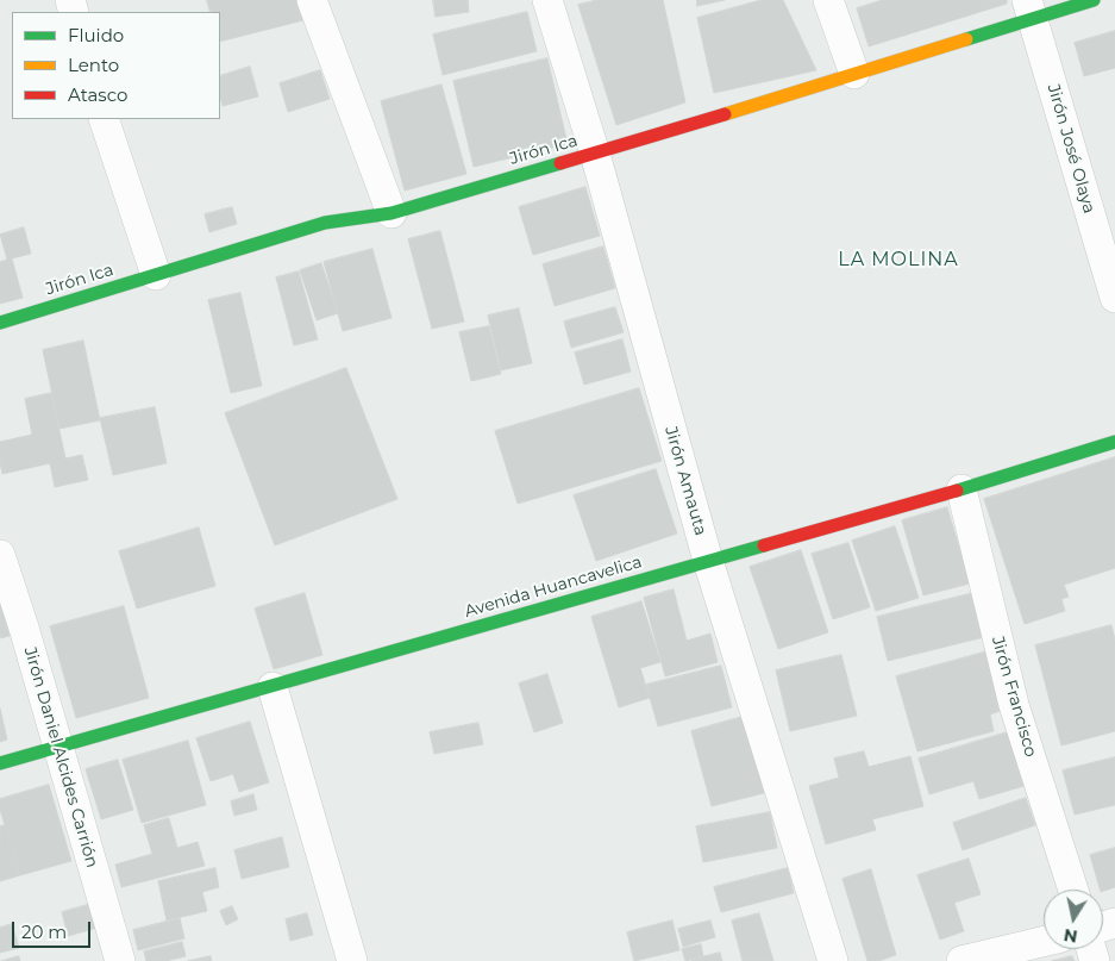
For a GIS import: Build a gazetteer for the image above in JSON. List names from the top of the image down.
{
  "streets": {
    "street": [
      "Jirón José Olaya",
      "Jirón Ica",
      "Jirón Amauta",
      "Avenida Huancavelica",
      "Jirón Francisco",
      "Jirón Daniel Alcides Carrión"
    ]
  },
  "crossings": [
    ["Jirón José Olaya", "Jirón Ica"],
    ["Jirón Ica", "Jirón Amauta"],
    ["Jirón Amauta", "Avenida Huancavelica"],
    ["Avenida Huancavelica", "Jirón Francisco"],
    ["Avenida Huancavelica", "Jirón Daniel Alcides Carrión"]
  ],
  "districts": ["LA MOLINA"],
  "legend": ["Fluido", "Lento", "Atasco"],
  "scale_bar": "20 m",
  "north": "bottom"
}
